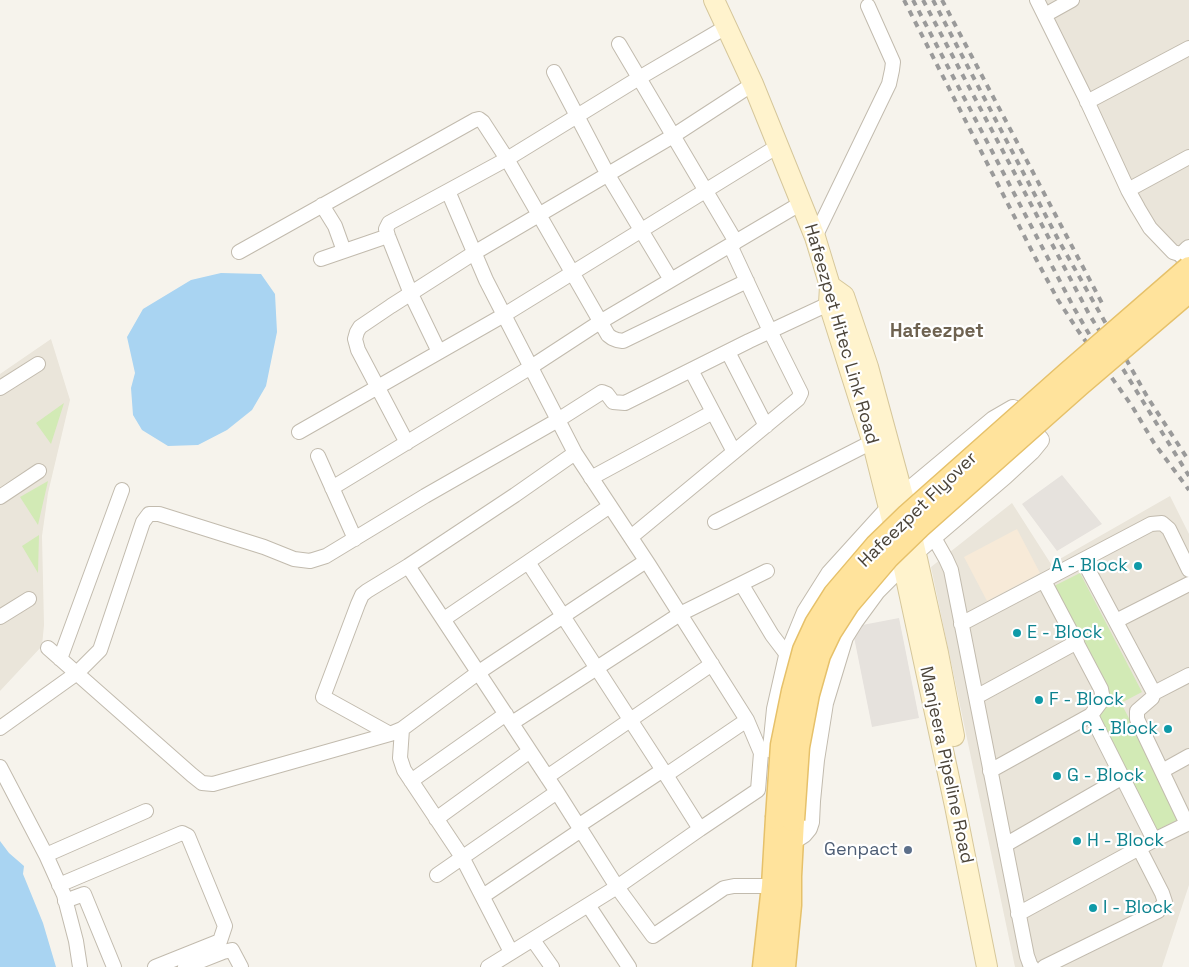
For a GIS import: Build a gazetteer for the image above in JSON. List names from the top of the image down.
{
  "streets": {
    "main road": ["Hafeezpet Hitec Link Road", "Hafeezpet Flyover", "Manjeera Pipeline Road"]
  },
  "districts": ["Hafeezpet"],
  "places": [
    "A - Block",
    "E - Block",
    "F - Block",
    "C - Block",
    "G - Block",
    "H - Block",
    "Genpact",
    "I - Block"
  ]
}
